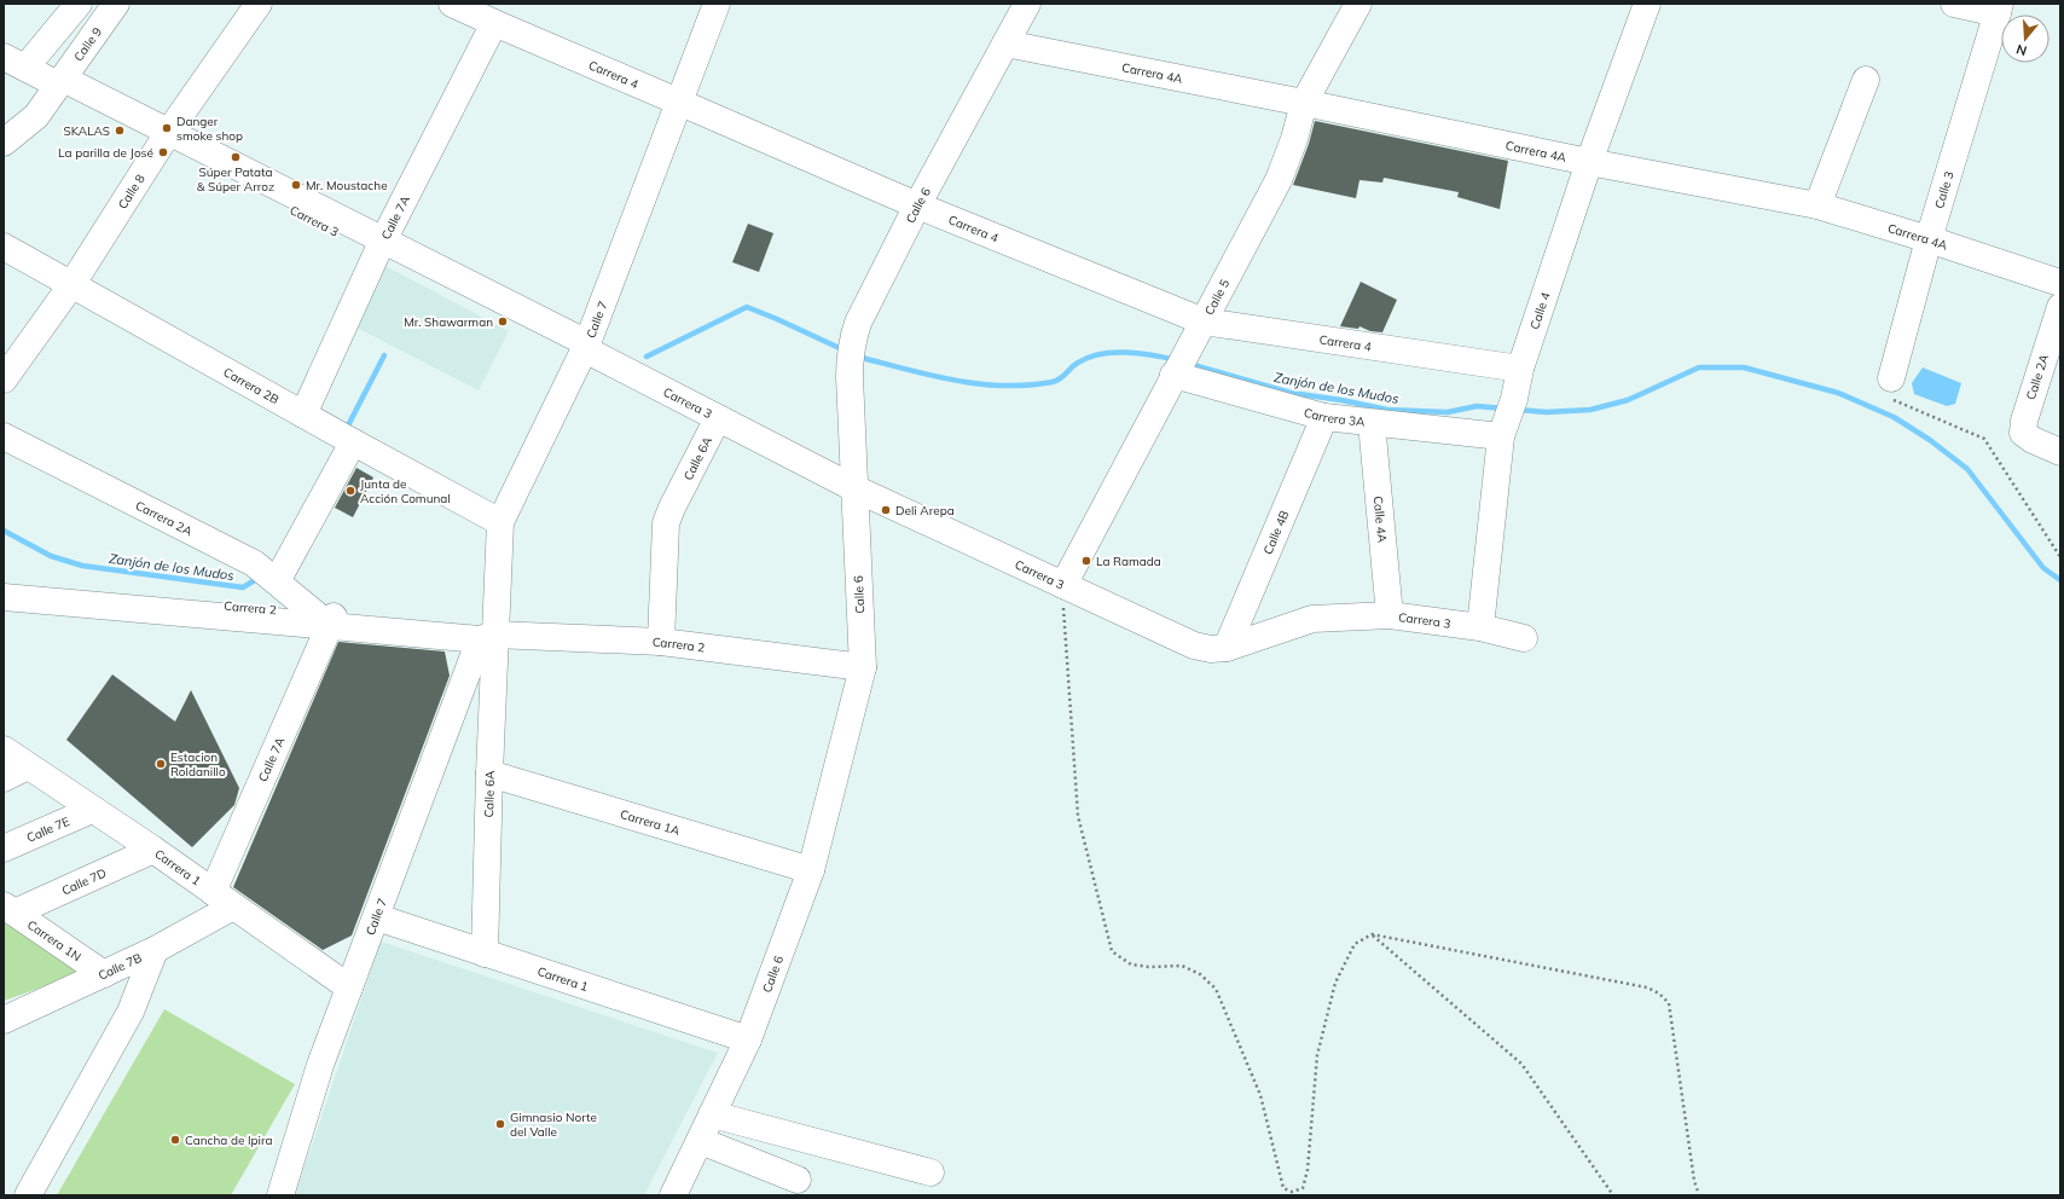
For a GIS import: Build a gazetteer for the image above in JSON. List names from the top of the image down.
{
  "streets": {
    "street": [
      "Calle 9",
      "Carrera 4A",
      "Carrera 4",
      "Calle 3",
      "Calle 8",
      "Calle 6",
      "Calle 7A",
      "Carrera 3",
      "Calle 5",
      "Calle 4",
      "Calle 7",
      "Calle 2A",
      "Carrera 2B",
      "Carrera 3A",
      "Calle 6A",
      "Carrera 2A",
      "Calle 4A",
      "Calle 4B",
      "Carrera 2",
      "Carrera 1A",
      "Calle 7E",
      "Carrera 1",
      "Calle 7D",
      "Carrera 1N",
      "Calle 7B"
    ]
  },
  "crossings": [
    ["Calle 9", "Carrera 3"],
    ["Carrera 4A", "Calle 3"],
    ["Carrera 4A", "Calle 6"],
    ["Carrera 4A", "Calle 5"],
    ["Carrera 4A", "Calle 4"],
    ["Carrera 4", "Calle 6"],
    ["Carrera 4", "Calle 7A"],
    ["Carrera 4", "Calle 5"],
    ["Carrera 4", "Calle 4"],
    ["Carrera 4", "Calle 7"],
    ["Calle 8", "Carrera 3"],
    ["Calle 8", "Carrera 2B"],
    ["Calle 6", "Carrera 3"],
    ["Calle 6", "Carrera 2"],
    ["Calle 6", "Carrera 1A"],
    ["Calle 6", "Carrera 1"],
    ["Calle 7A", "Carrera 3"],
    ["Calle 7A", "Carrera 2B"],
    ["Calle 7A", "Carrera 2A"],
    ["Calle 7A", "Carrera 2"],
    ["Calle 7A", "Carrera 1"],
    ["Calle 7A", "Calle 7B"],
    ["Carrera 3", "Calle 5"],
    ["Carrera 3", "Calle 4"],
    ["Carrera 3", "Calle 7"],
    ["Carrera 3", "Calle 6A"],
    ["Carrera 3", "Calle 4A"],
    ["Carrera 3", "Calle 4B"],
    ["Calle 5", "Carrera 3A"],
    ["Calle 4", "Carrera 3A"],
    ["Calle 7", "Carrera 2B"],
    ["Calle 7", "Calle 6A"],
    ["Calle 7", "Carrera 2"],
    ["Calle 7", "Carrera 1"],
    ["Carrera 3A", "Calle 4A"],
    ["Carrera 3A", "Calle 4B"],
    ["Calle 6A", "Carrera 2"],
    ["Calle 6A", "Carrera 1A"],
    ["Calle 6A", "Carrera 1"],
    ["Carrera 2A", "Carrera 2"],
    ["Calle 7E", "Carrera 1"],
    ["Carrera 1", "Calle 7D"],
    ["Carrera 1", "Calle 7B"],
    ["Calle 7D", "Carrera 1N"],
    ["Carrera 1N", "Calle 7B"]
  ],
  "water": ["Zanjón de los Mudos"],
  "places": [
    "Danger smoke shop",
    "SKALAS",
    "La parilla de José",
    "Súper Patata & Súper Arroz",
    "Mr. Moustache",
    "Mr. Shawarman",
    "Junta de Acción Comunal",
    "Deli Arepa",
    "La Ramada",
    "Estacion Roldanillo",
    "Gimnasio Norte del Valle",
    "Cancha de Ipira"
  ],
  "north": "bottom"
}
